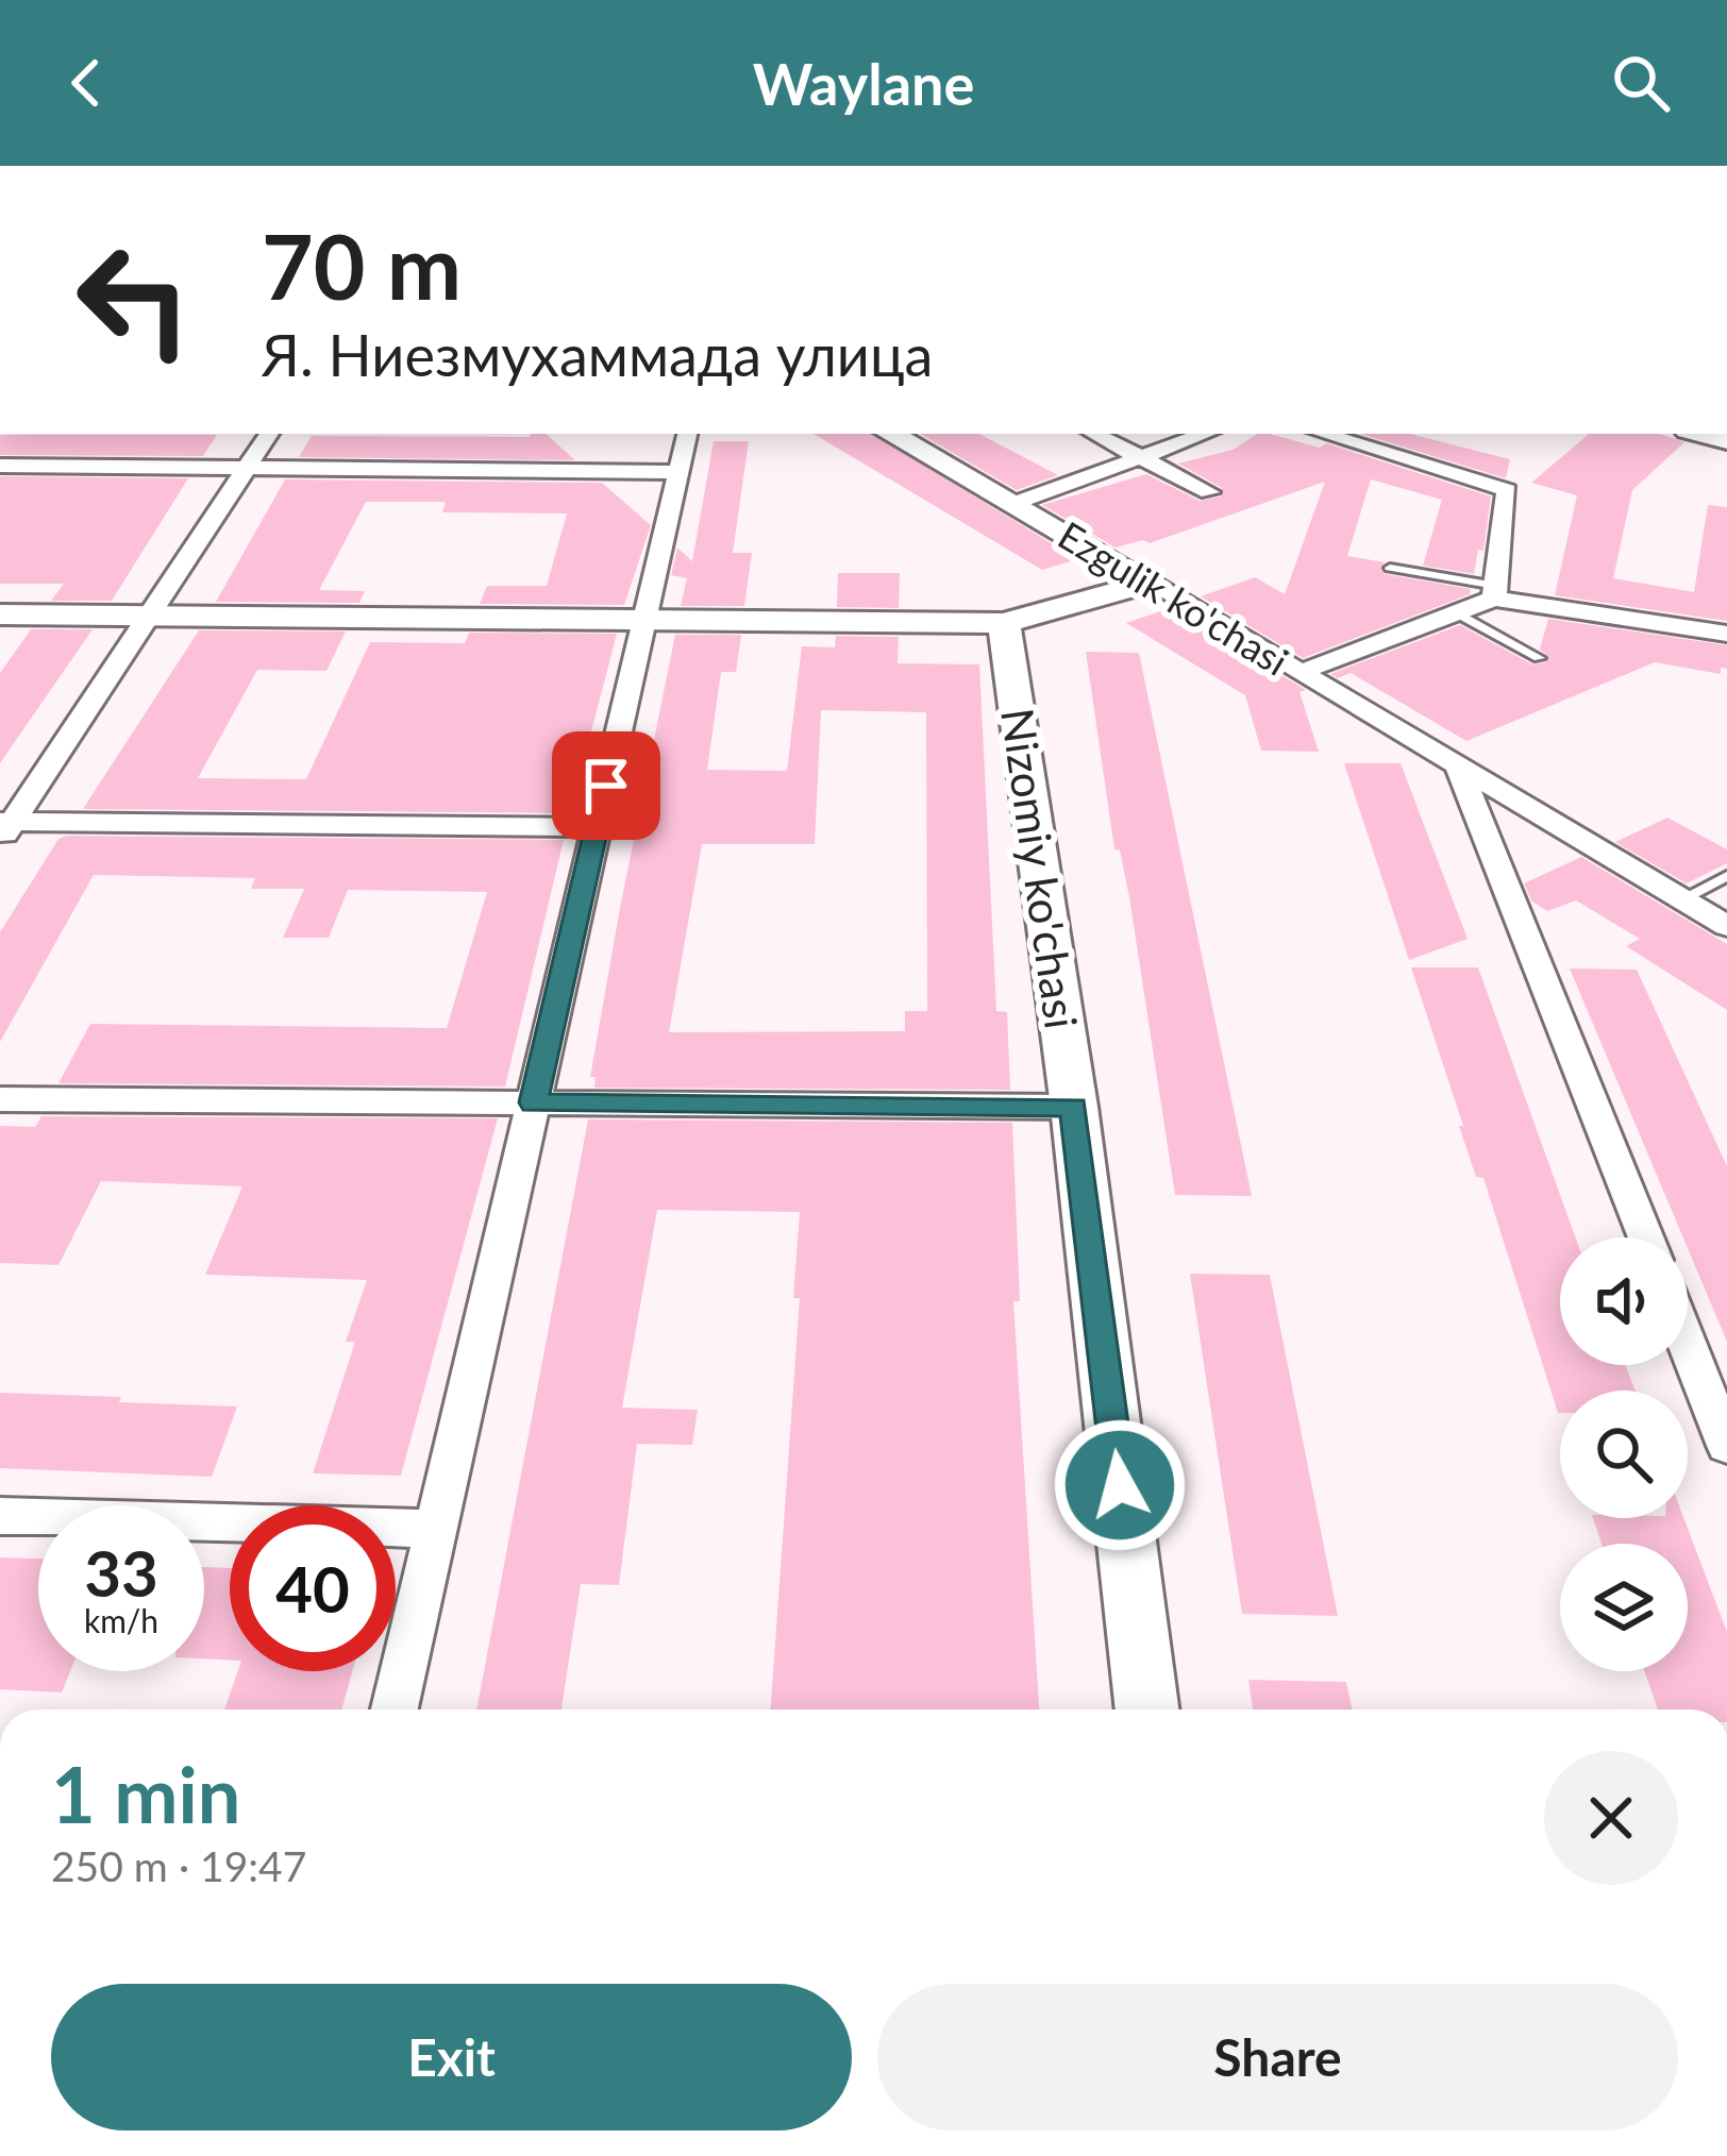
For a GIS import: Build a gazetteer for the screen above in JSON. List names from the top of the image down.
{
  "streets": {
    "street": ["Ezgulik ko'chasi", "Nizomiy ko'chasi"]
  },
  "page": {
    "header": "Waylane",
    "turn": ["70 m", "Я. Ниезмухаммада улица"],
    "speed": "33 km/h",
    "limit": "40",
    "heading": ["1 min", "250 m · 19:47"],
    "buttons": ["Exit", "Share"]
  }
}
